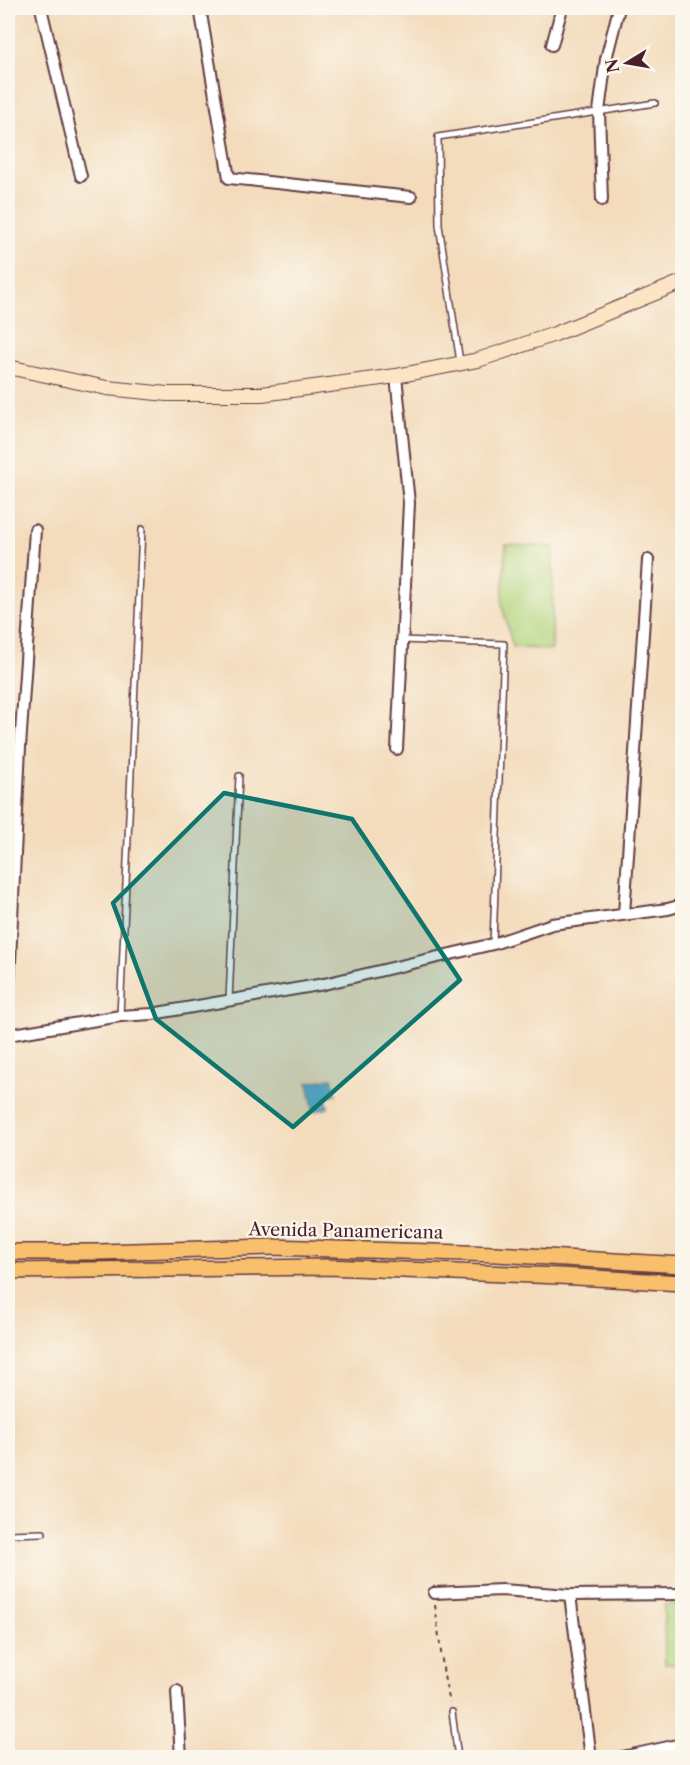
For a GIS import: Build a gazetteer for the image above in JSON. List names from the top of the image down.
{
  "streets": {
    "main road": ["Avenida Panamericana"]
  },
  "north": "left"
}
